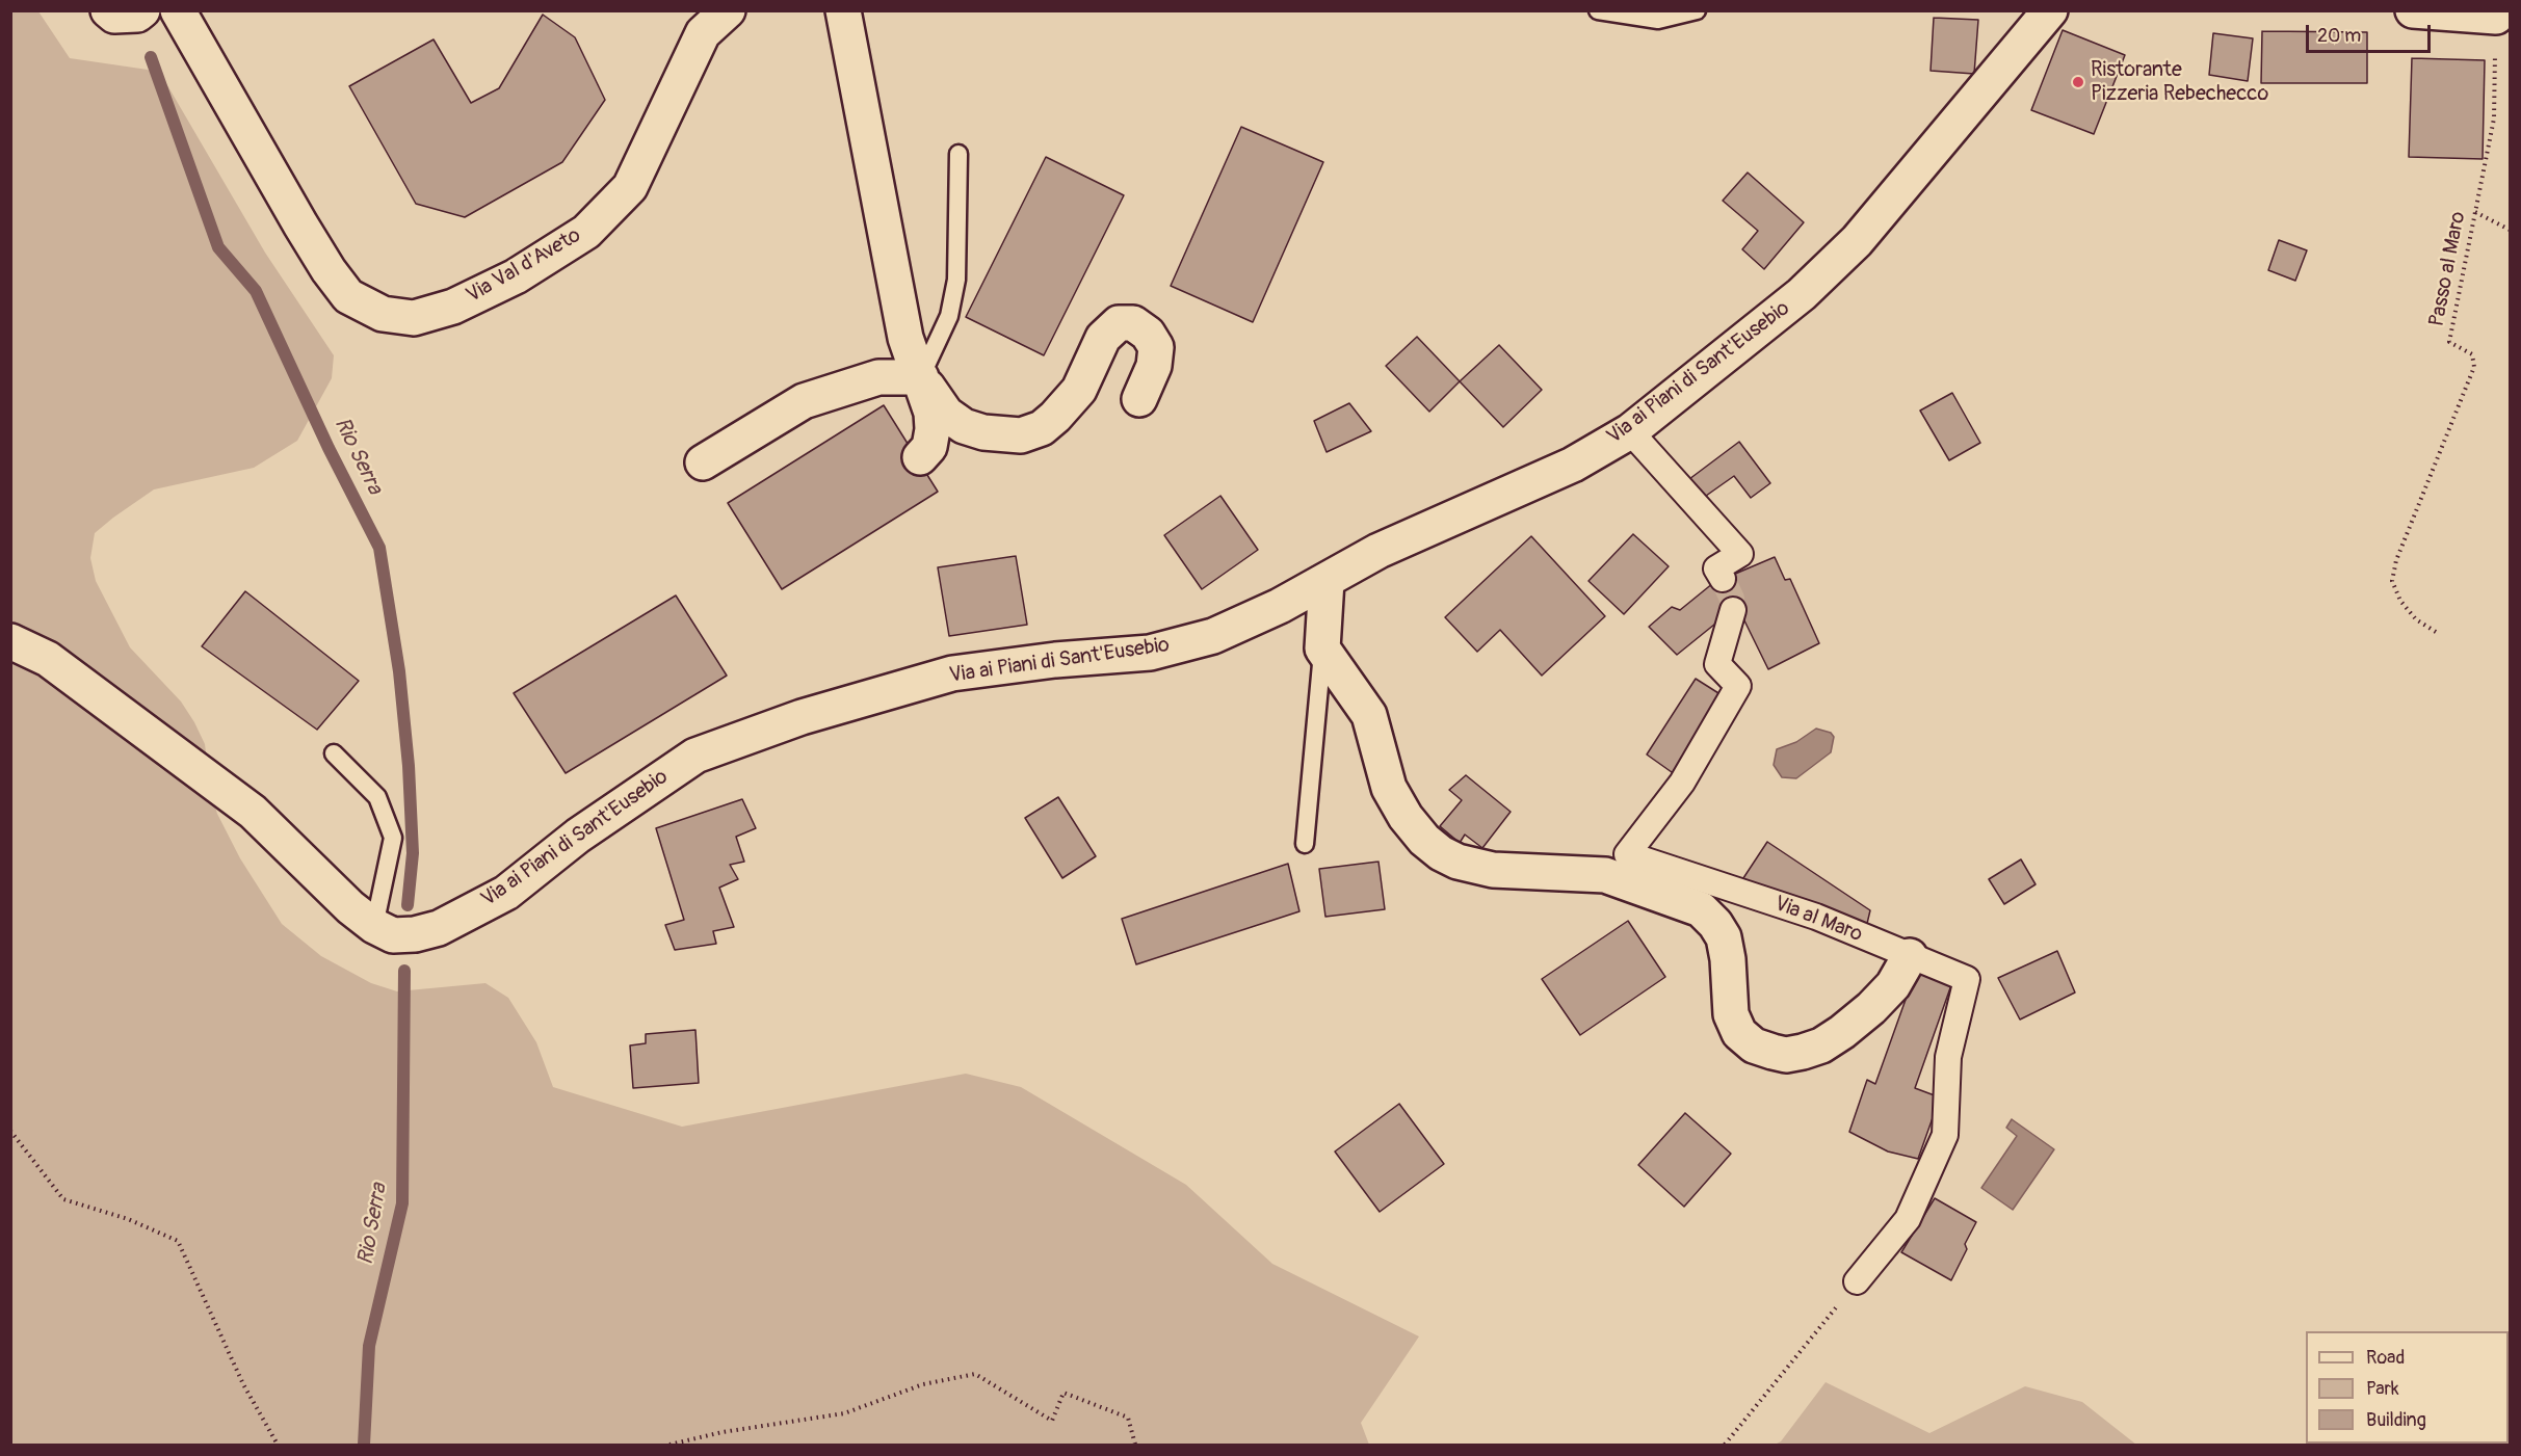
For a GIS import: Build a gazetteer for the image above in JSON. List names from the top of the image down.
{
  "streets": {
    "street": ["Via Val d'Aveto", "Via ai Piani di Sant'Eusebio", "Via al Maro"],
    "path": ["Passo al Maro"]
  },
  "water": ["Rio Serra"],
  "places": ["Ristorante Pizzeria Rebechecco"],
  "legend": ["Road", "Park", "Building"],
  "scale_bar": "20 m"
}
